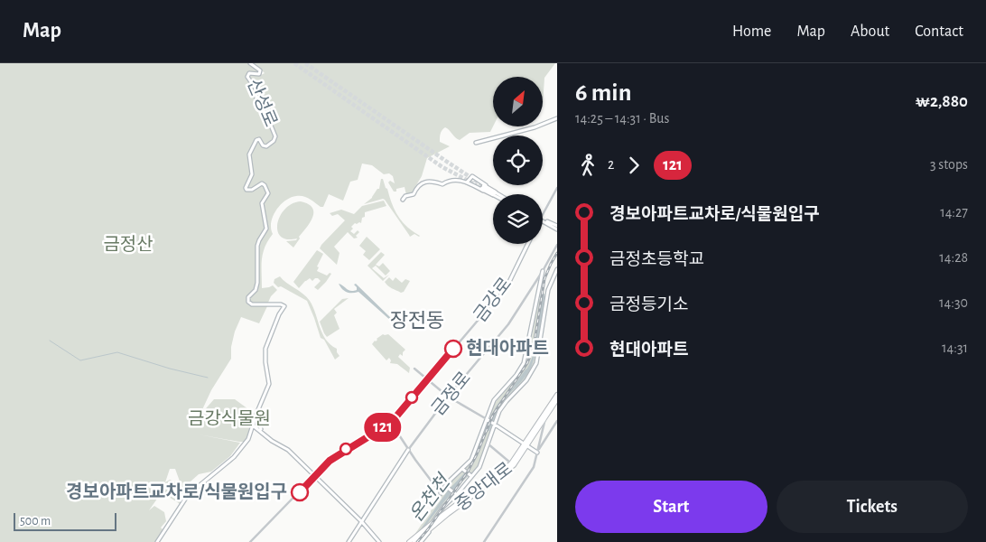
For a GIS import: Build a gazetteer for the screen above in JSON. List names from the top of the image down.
{
  "streets": {
    "main road": [
      "산성로",
      "금강로",
      "금정로",
      "중앙대로"
    ]
  },
  "districts": ["장전동"],
  "water": ["온천천"],
  "parks": ["금정산", "금강식물원"],
  "places": ["현대아파트", "경보아파트교차로/식물원입구"],
  "lines": ["bus line 121"],
  "scale_bar": "500 m",
  "north": "top right",
  "page": {
    "header": "Map",
    "nav": [
      "Home",
      "Map",
      "About",
      "Contact"
    ],
    "on_map": "121",
    "heading": ["6 min", "14:25 – 14:31 · Bus", "₩2,880"],
    "legs": ["2", "121", "3 stops"],
    "list": [
      {
        "name": "경보아파트교차로/식물원입구",
        "value": "14:27"
      },
      {
        "name": "금정초등학교",
        "value": "14:28"
      },
      {
        "name": "금정등기소",
        "value": "14:30"
      },
      {
        "name": "현대아파트",
        "value": "14:31"
      }
    ],
    "buttons": ["Start", "Tickets"],
    "scale": "500 m"
  }
}
